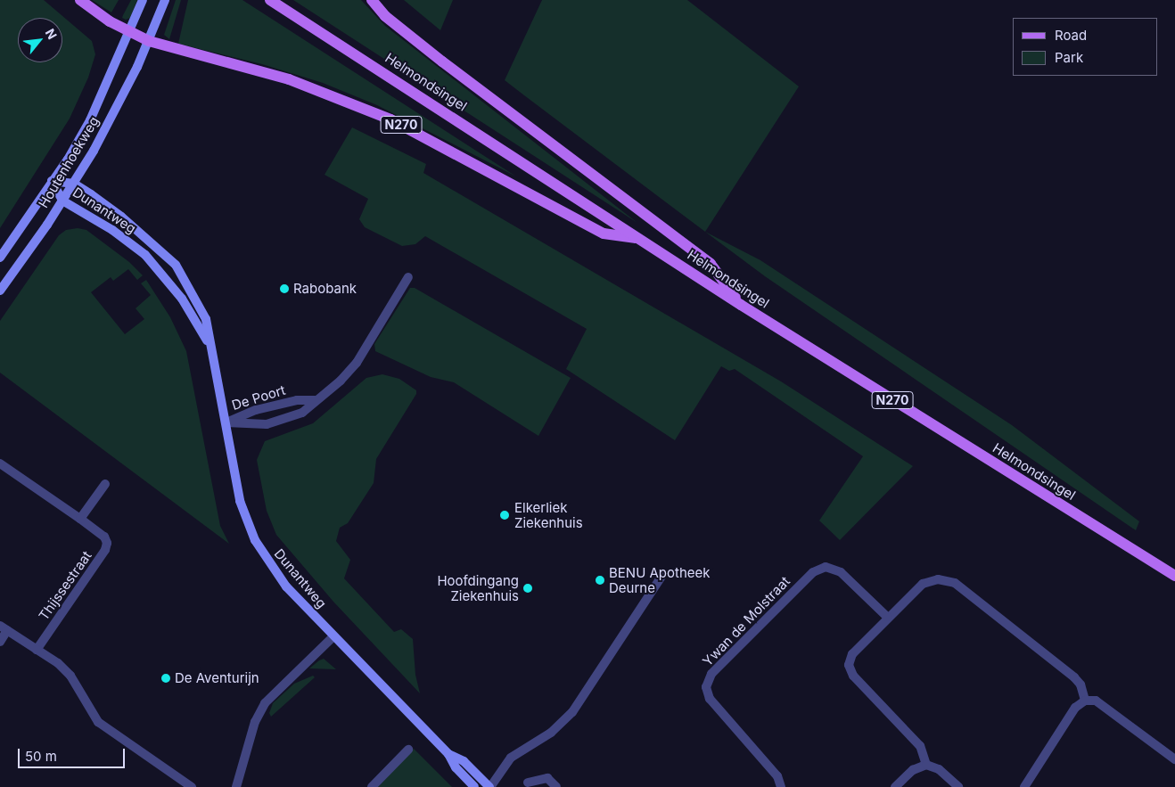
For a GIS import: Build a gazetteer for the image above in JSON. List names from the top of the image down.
{
  "streets": {
    "main road": ["Helmondsingel", "N270"],
    "street": [
      "Houtenhoekweg",
      "Dunantweg",
      "De Poort",
      "Thijssestraat",
      "Ywan de Molstraat"
    ]
  },
  "crossings": [
    ["Helmondsingel", "N270"],
    ["N270", "Houtenhoekweg"],
    ["Houtenhoekweg", "Dunantweg"],
    ["Dunantweg", "De Poort"]
  ],
  "places": [
    "Rabobank",
    "Elkerliek Ziekenhuis",
    "BENU Apotheek Deurne",
    "Hoofdingang Ziekenhuis",
    "De Aventurijn"
  ],
  "legend": ["Road", "Park"],
  "scale_bar": "50 m",
  "north": "top right"
}
